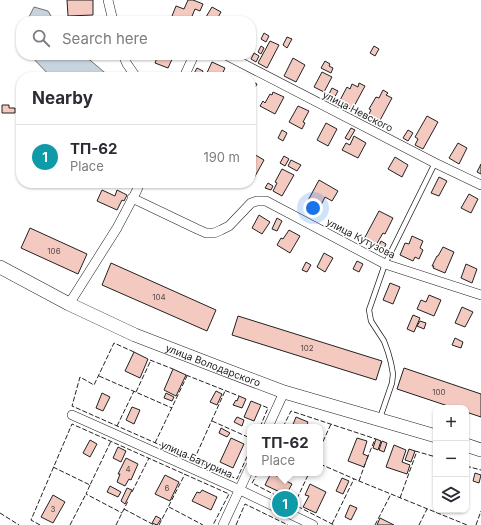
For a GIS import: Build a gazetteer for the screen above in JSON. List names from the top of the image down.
{
  "streets": {
    "main road": ["улица Володарского"],
    "street": ["улица Невского", "улица Кутузова", "улица Батурина"]
  },
  "house_numbers": [
    "106",
    "104",
    "102",
    "100",
    "4",
    "6",
    "3"
  ],
  "page": {
    "search": "Search here",
    "heading": "Nearby",
    "list": [
      {
        "mark": "1",
        "name": "ТП-62",
        "note": "Place",
        "value": "190 m"
      }
    ],
    "map_buttons": ["+", "−"],
    "popup": ["ТП-62", "Place"],
    "pins": "1"
  }
}
